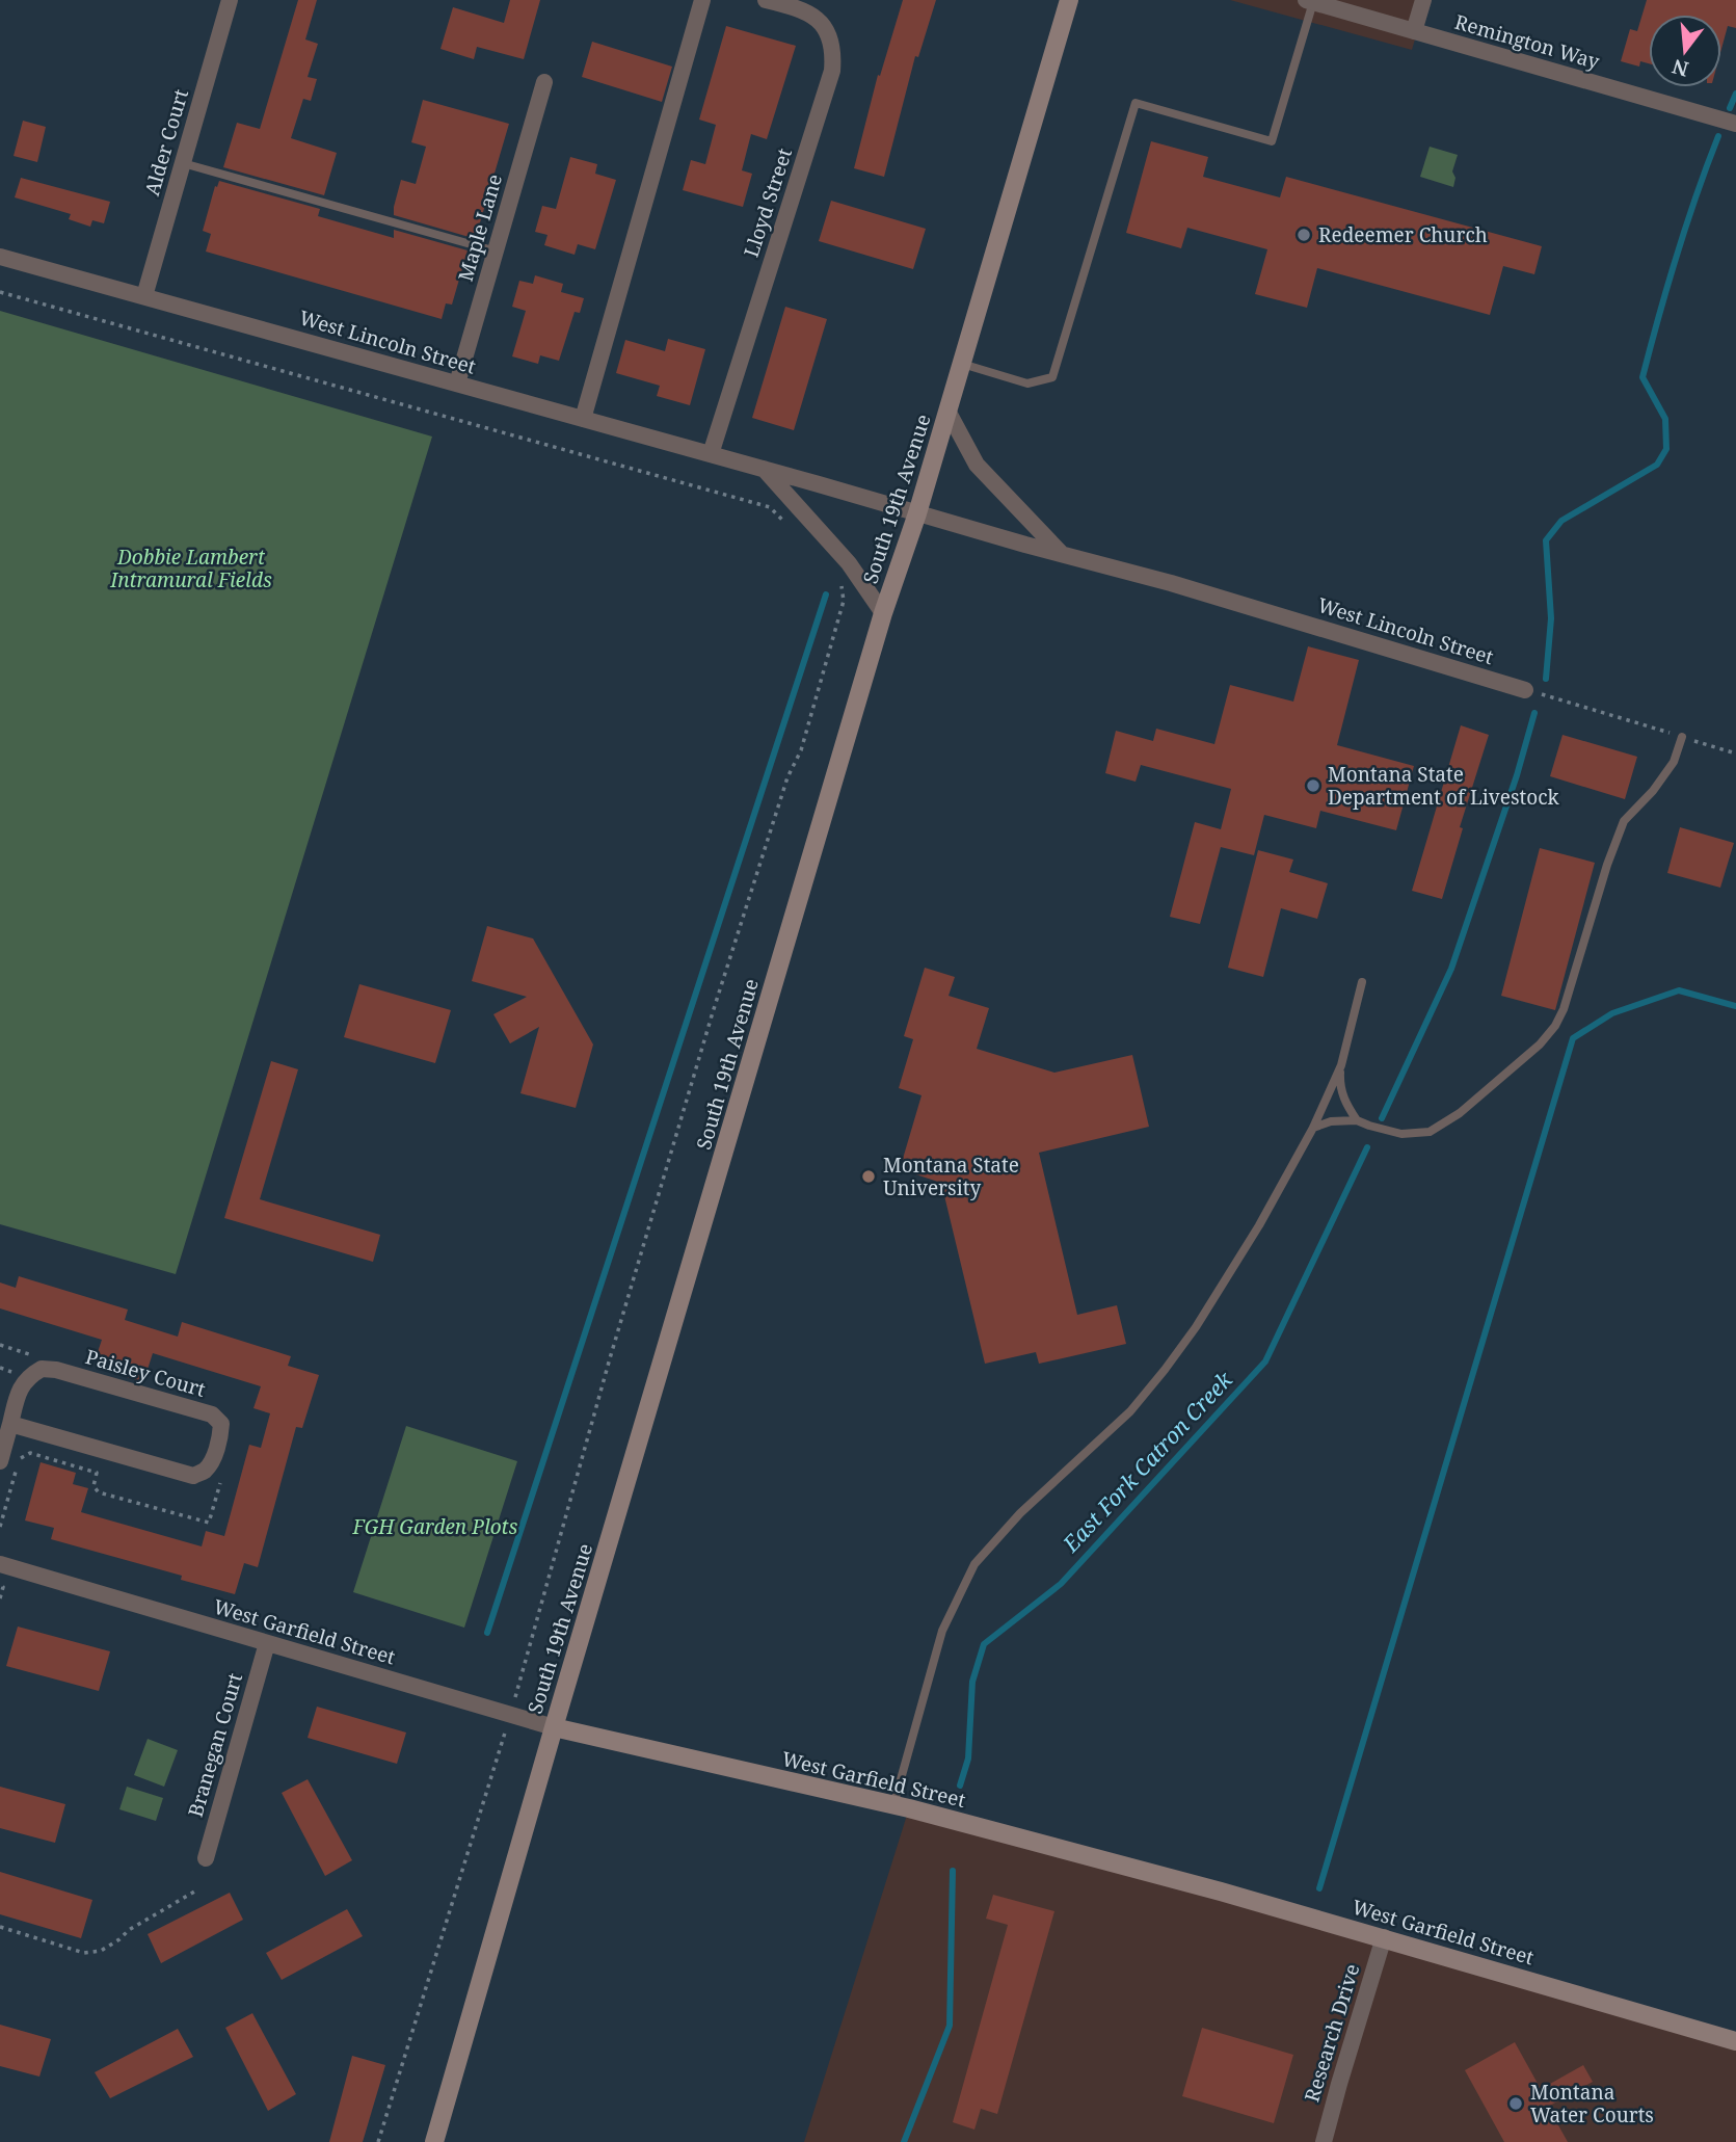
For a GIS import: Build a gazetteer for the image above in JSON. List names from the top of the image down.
{
  "streets": {
    "main road": ["South 19th Avenue", "West Garfield Street"],
    "street": [
      "Remington Way",
      "Alder Court",
      "Lloyd Street",
      "Maple Lane",
      "West Lincoln Street",
      "Paisley Court",
      "Branegan Court",
      "Research Drive"
    ]
  },
  "crossings": [
    ["Alder Court", "West Lincoln Street"],
    ["Lloyd Street", "West Lincoln Street"],
    ["Maple Lane", "West Lincoln Street"],
    ["West Lincoln Street", "South 19th Avenue"],
    ["South 19th Avenue", "West Garfield Street"],
    ["West Garfield Street", "Branegan Court"],
    ["West Garfield Street", "Research Drive"]
  ],
  "water": ["East Fork Catron Creek"],
  "parks": ["Dobbie Lambert Intramural Fields", "FGH Garden Plots"],
  "places": [
    "Redeemer Church",
    "Montana State Department of Livestock",
    "Montana State University",
    "Montana Water Courts"
  ],
  "north": "bottom"
}
